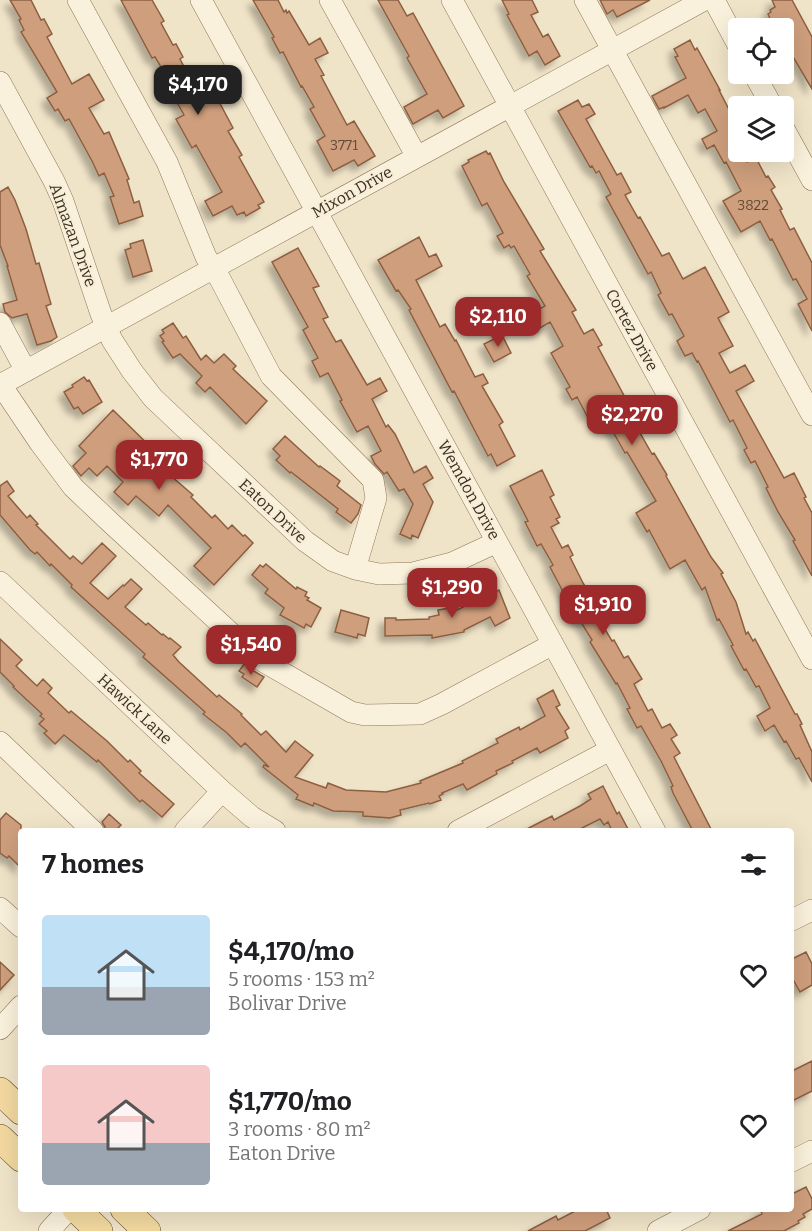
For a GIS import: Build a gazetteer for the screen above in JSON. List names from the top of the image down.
{
  "streets": {
    "street": [
      "Mixon Drive",
      "Almazan Drive",
      "Cortez Drive",
      "Wemdon Drive",
      "Eaton Drive",
      "Hawick Lane"
    ]
  },
  "crossings": [
    ["Mixon Drive", "Almazan Drive"],
    ["Mixon Drive", "Cortez Drive"],
    ["Mixon Drive", "Wemdon Drive"],
    ["Mixon Drive", "Eaton Drive"],
    ["Almazan Drive", "Eaton Drive"],
    ["Wemdon Drive", "Eaton Drive"]
  ],
  "house_numbers": ["3771", "3822"],
  "page": {
    "price": [
      "$4,170",
      "$2,110",
      "$2,270",
      "$1,770",
      "$1,290",
      "$1,910",
      "$1,540"
    ],
    "heading": "7 homes",
    "list": [
      {
        "name": "$4,170/mo",
        "note": "5 rooms · 153 m² · Bolivar Drive"
      },
      {
        "name": "$1,770/mo",
        "note": "3 rooms · 80 m² · Eaton Drive"
      }
    ]
  }
}
